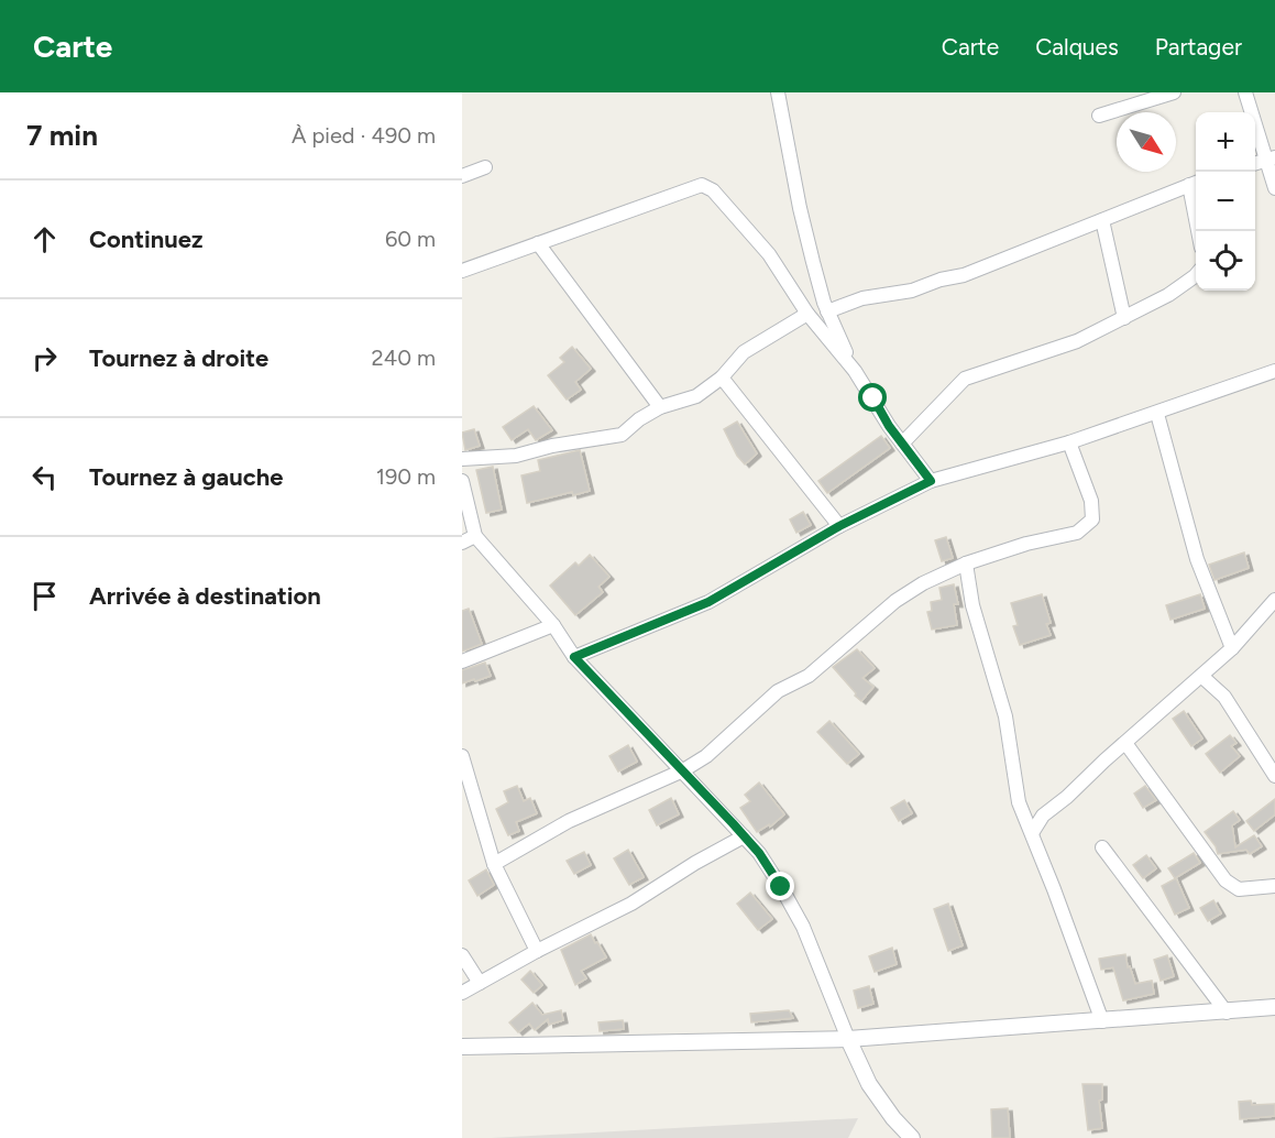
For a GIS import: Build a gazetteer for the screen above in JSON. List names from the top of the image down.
{
  "north": "bottom right",
  "page": {
    "header": "Carte",
    "nav": ["Carte", "Calques", "Partager"],
    "heading": ["7 min", "À pied · 490 m"],
    "map_buttons": ["+", "−"],
    "list": [
      ["Continuez", "60 m"],
      ["Tournez à droite", "240 m"],
      ["Tournez à gauche", "190 m"],
      "Arrivée à destination"
    ]
  }
}
